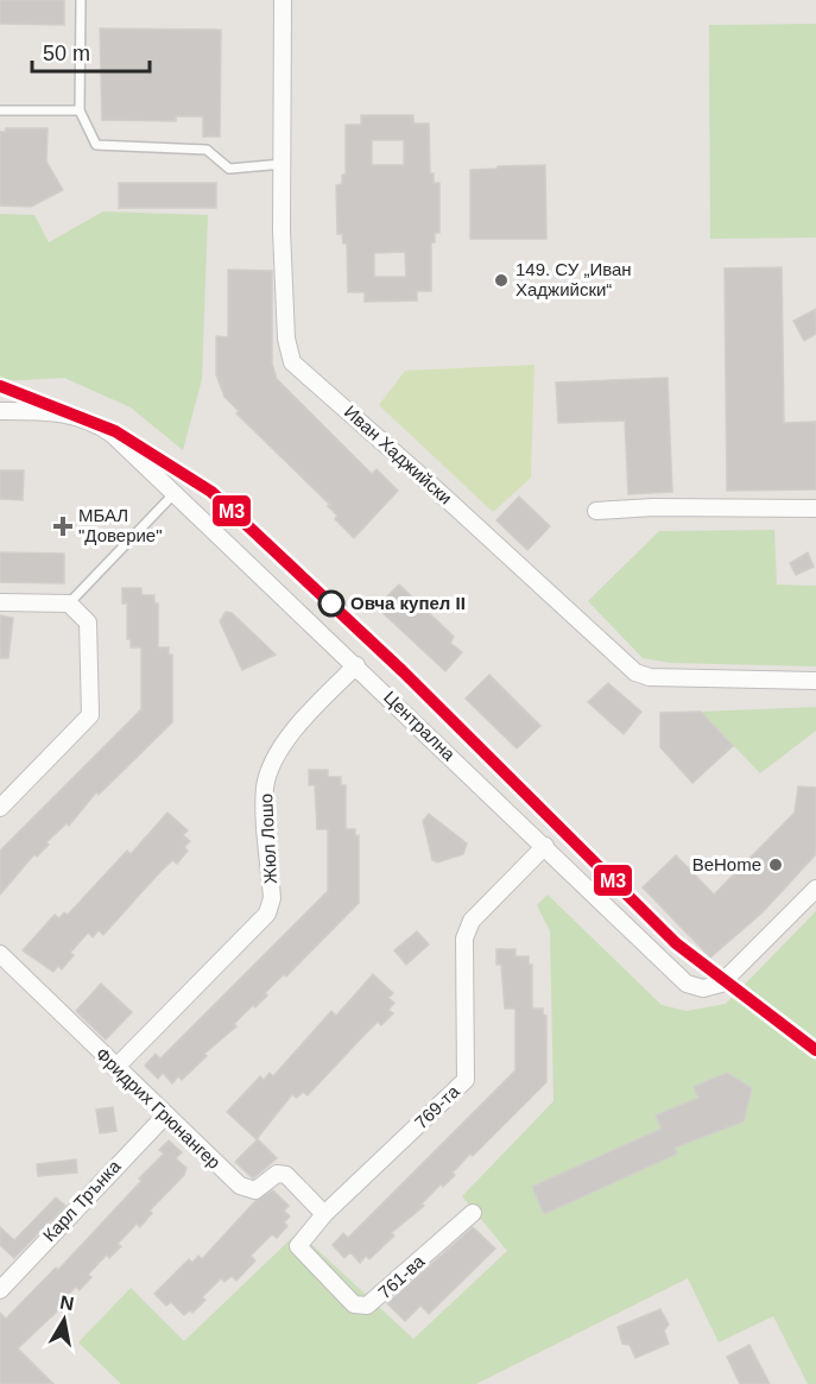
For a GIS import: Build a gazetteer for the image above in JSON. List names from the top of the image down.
{
  "streets": {
    "street": [
      "Иван Хаджийски",
      "Централна",
      "Жюл Лошо",
      "769-та",
      "Фридрих Грюнангер",
      "Карл Трънка",
      "761-ва"
    ]
  },
  "crossings": [
    ["Централна", "Жюл Лошо"],
    ["Централна", "769-та"],
    ["Жюл Лошо", "Фридрих Грюнангер"],
    ["769-та", "Фридрих Грюнангер"],
    ["769-та", "761-ва"],
    ["Фридрих Грюнангер", "Карл Трънка"],
    ["Фридрих Грюнангер", "761-ва"]
  ],
  "places": {
    "other": ["149. СУ „Иван Хаджийски“", "Овча купел II", "BeHome"],
    "health": ["МБАЛ \"Доверие\""]
  },
  "lines": ["transit line M3"],
  "scale_bar": "50 m",
  "north": "top"
}
